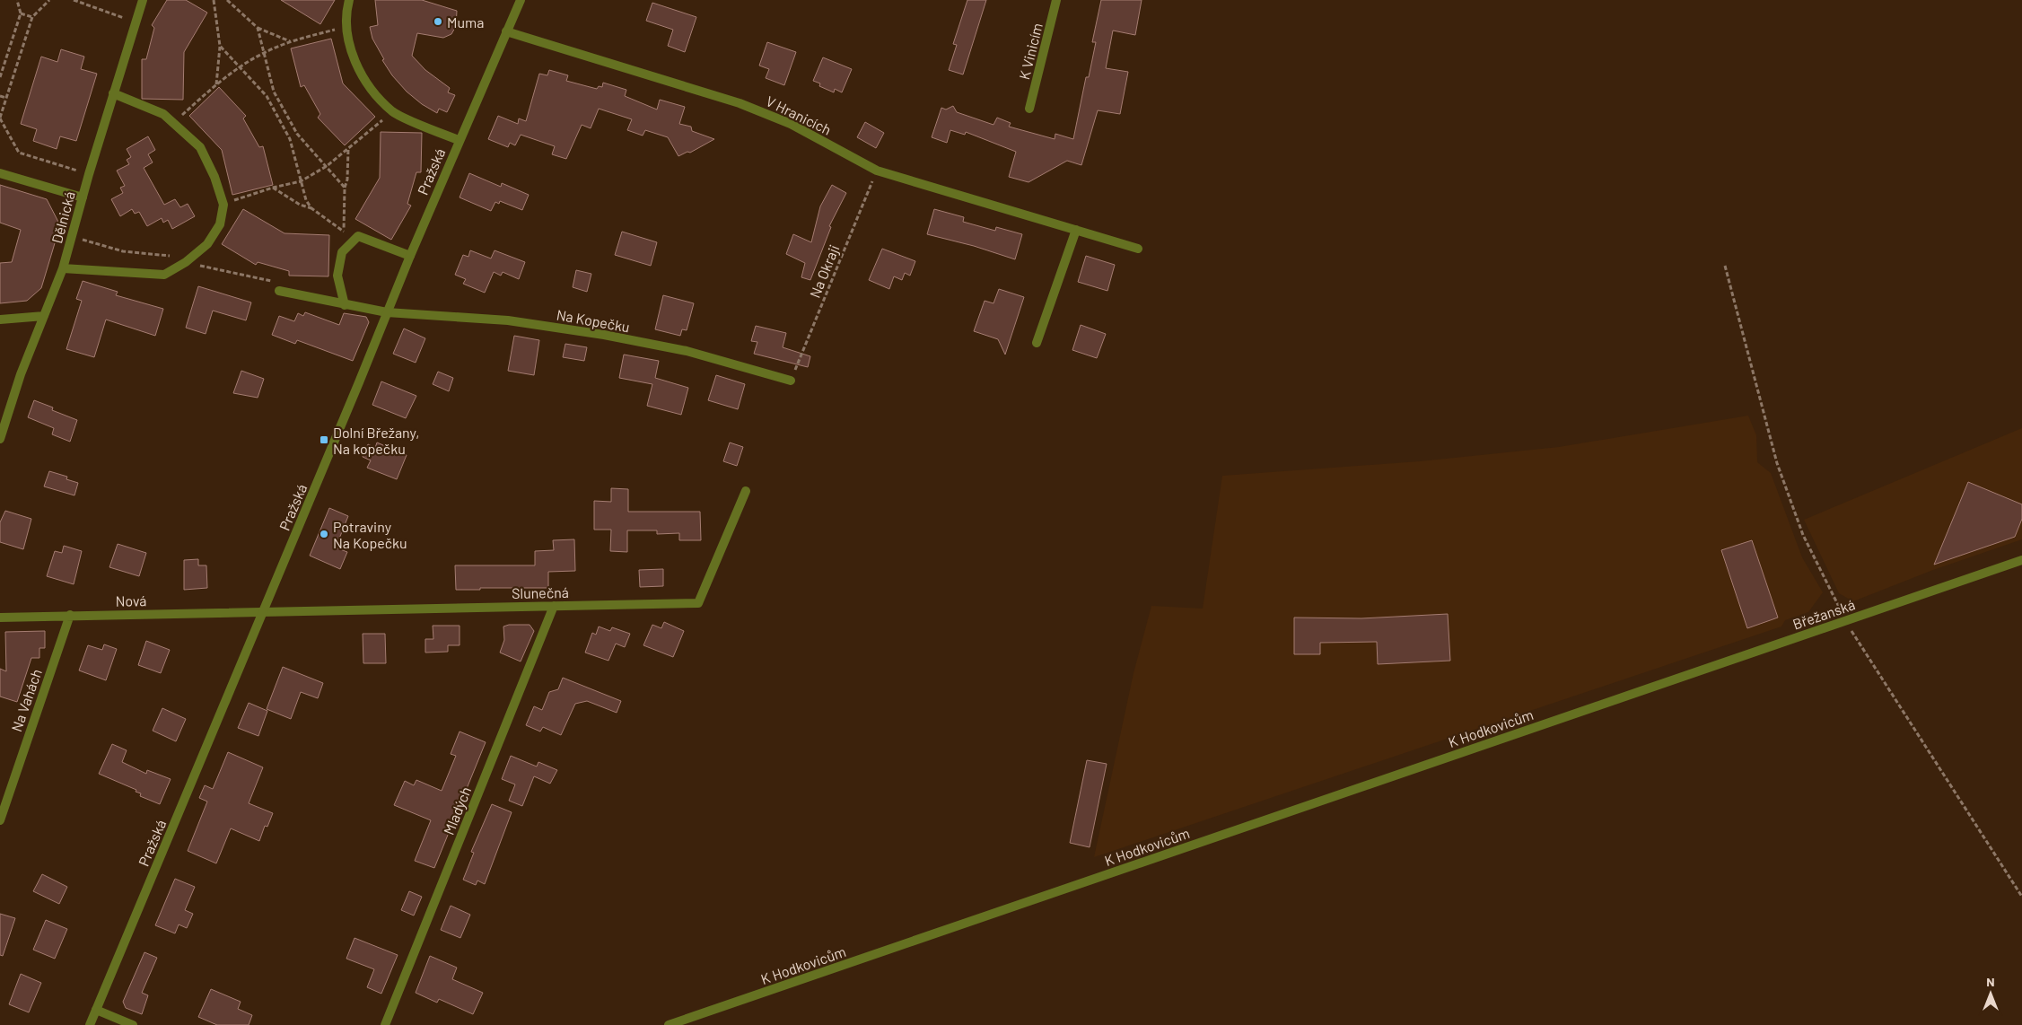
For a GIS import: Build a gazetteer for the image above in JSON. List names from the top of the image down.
{
  "streets": {
    "street": [
      "K Vinicím",
      "V Hranicích",
      "Pražská",
      "Dělnická",
      "Na Kopečku",
      "Slunečná",
      "Nová",
      "Břežanská",
      "Na Vahách",
      "K Hodkovicům",
      "Mladých"
    ],
    "path": ["Na Okraji"]
  },
  "crossings": [
    ["V Hranicích", "Pražská"],
    ["V Hranicích", "Na Okraji"],
    ["Pražská", "Na Kopečku"],
    ["Pražská", "Slunečná"],
    ["Pražská", "Nová"],
    ["Na Okraji", "Na Kopečku"],
    ["Slunečná", "Nová"],
    ["Slunečná", "Mladých"],
    ["Nová", "Na Vahách"],
    ["Břežanská", "K Hodkovicům"]
  ],
  "places": {
    "other": ["Muma", "Potraviny Na Kopečku"],
    "transit": ["Dolní Břežany, Na kopečku"]
  },
  "north": "top"
}
